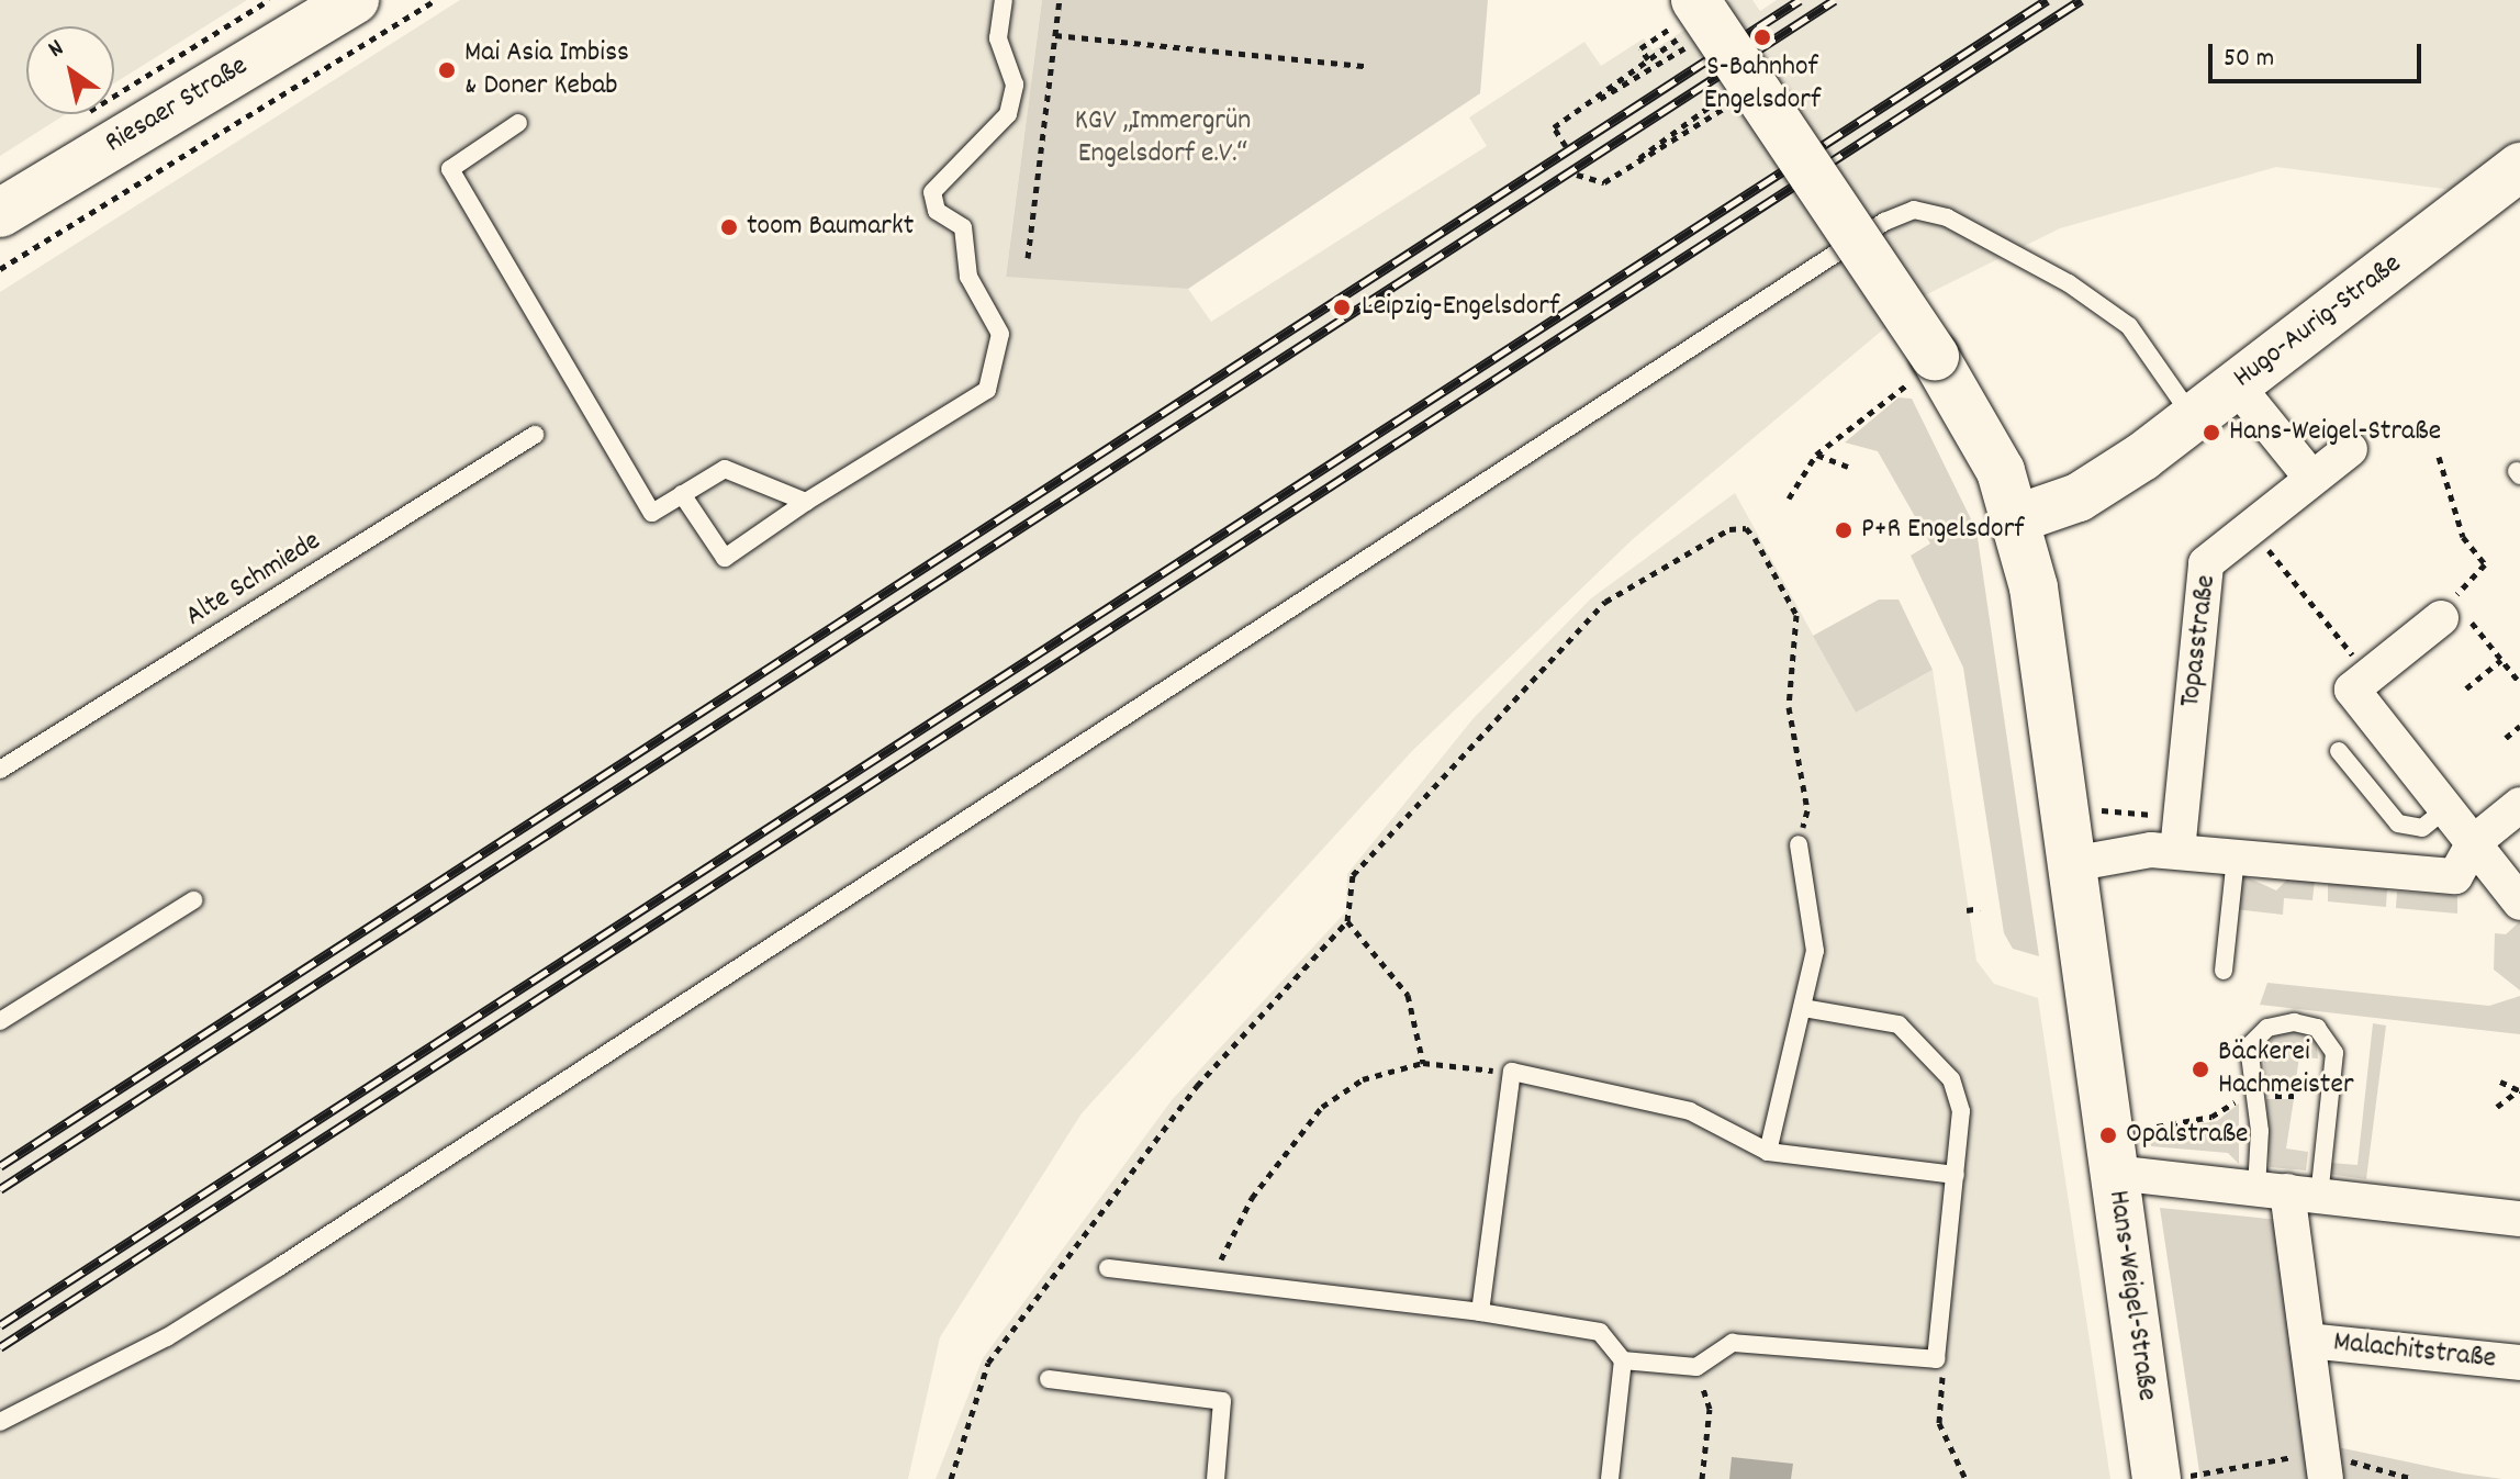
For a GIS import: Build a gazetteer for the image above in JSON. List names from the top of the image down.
{
  "streets": {
    "street": [
      "Riesaer Straße",
      "Hugo-Aurig-Straße",
      "Topasstraße",
      "Hans-Weigel-Straße",
      "Malachitstraße"
    ],
    "lane": ["Alte Schmiede"]
  },
  "crossings": [
    ["Hugo-Aurig-Straße", "Hans-Weigel-Straße"]
  ],
  "parks": ["KGV „Immergrün Engelsdorf e.V.“"],
  "places": [
    "S-Bahnhof Engelsdorf",
    "Mai Asia Imbiss & Doner Kebab",
    "toom Baumarkt",
    "Leipzig-Engelsdorf",
    "Hans-Weigel-Straße",
    "P+R Engelsdorf",
    "Bäckerei Hachmeister",
    "Opalstraße"
  ],
  "scale_bar": "50 m",
  "north": "top left"
}
